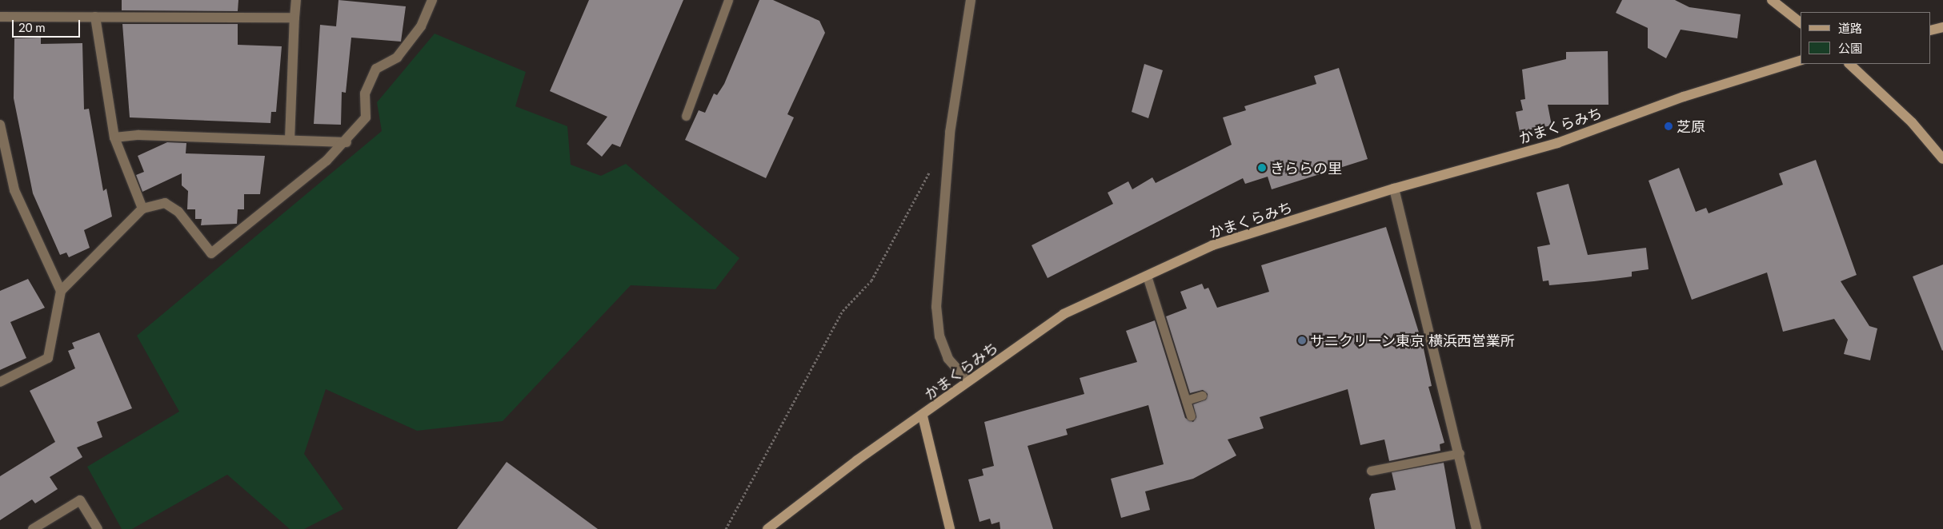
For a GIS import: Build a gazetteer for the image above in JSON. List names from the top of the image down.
{
  "streets": {
    "main road": ["かまくらみち"]
  },
  "places": ["芝原", "きららの里", "サニクリーン東京 横浜西営業所"],
  "legend": ["道路", "公園"],
  "scale_bar": "20 m"
}
